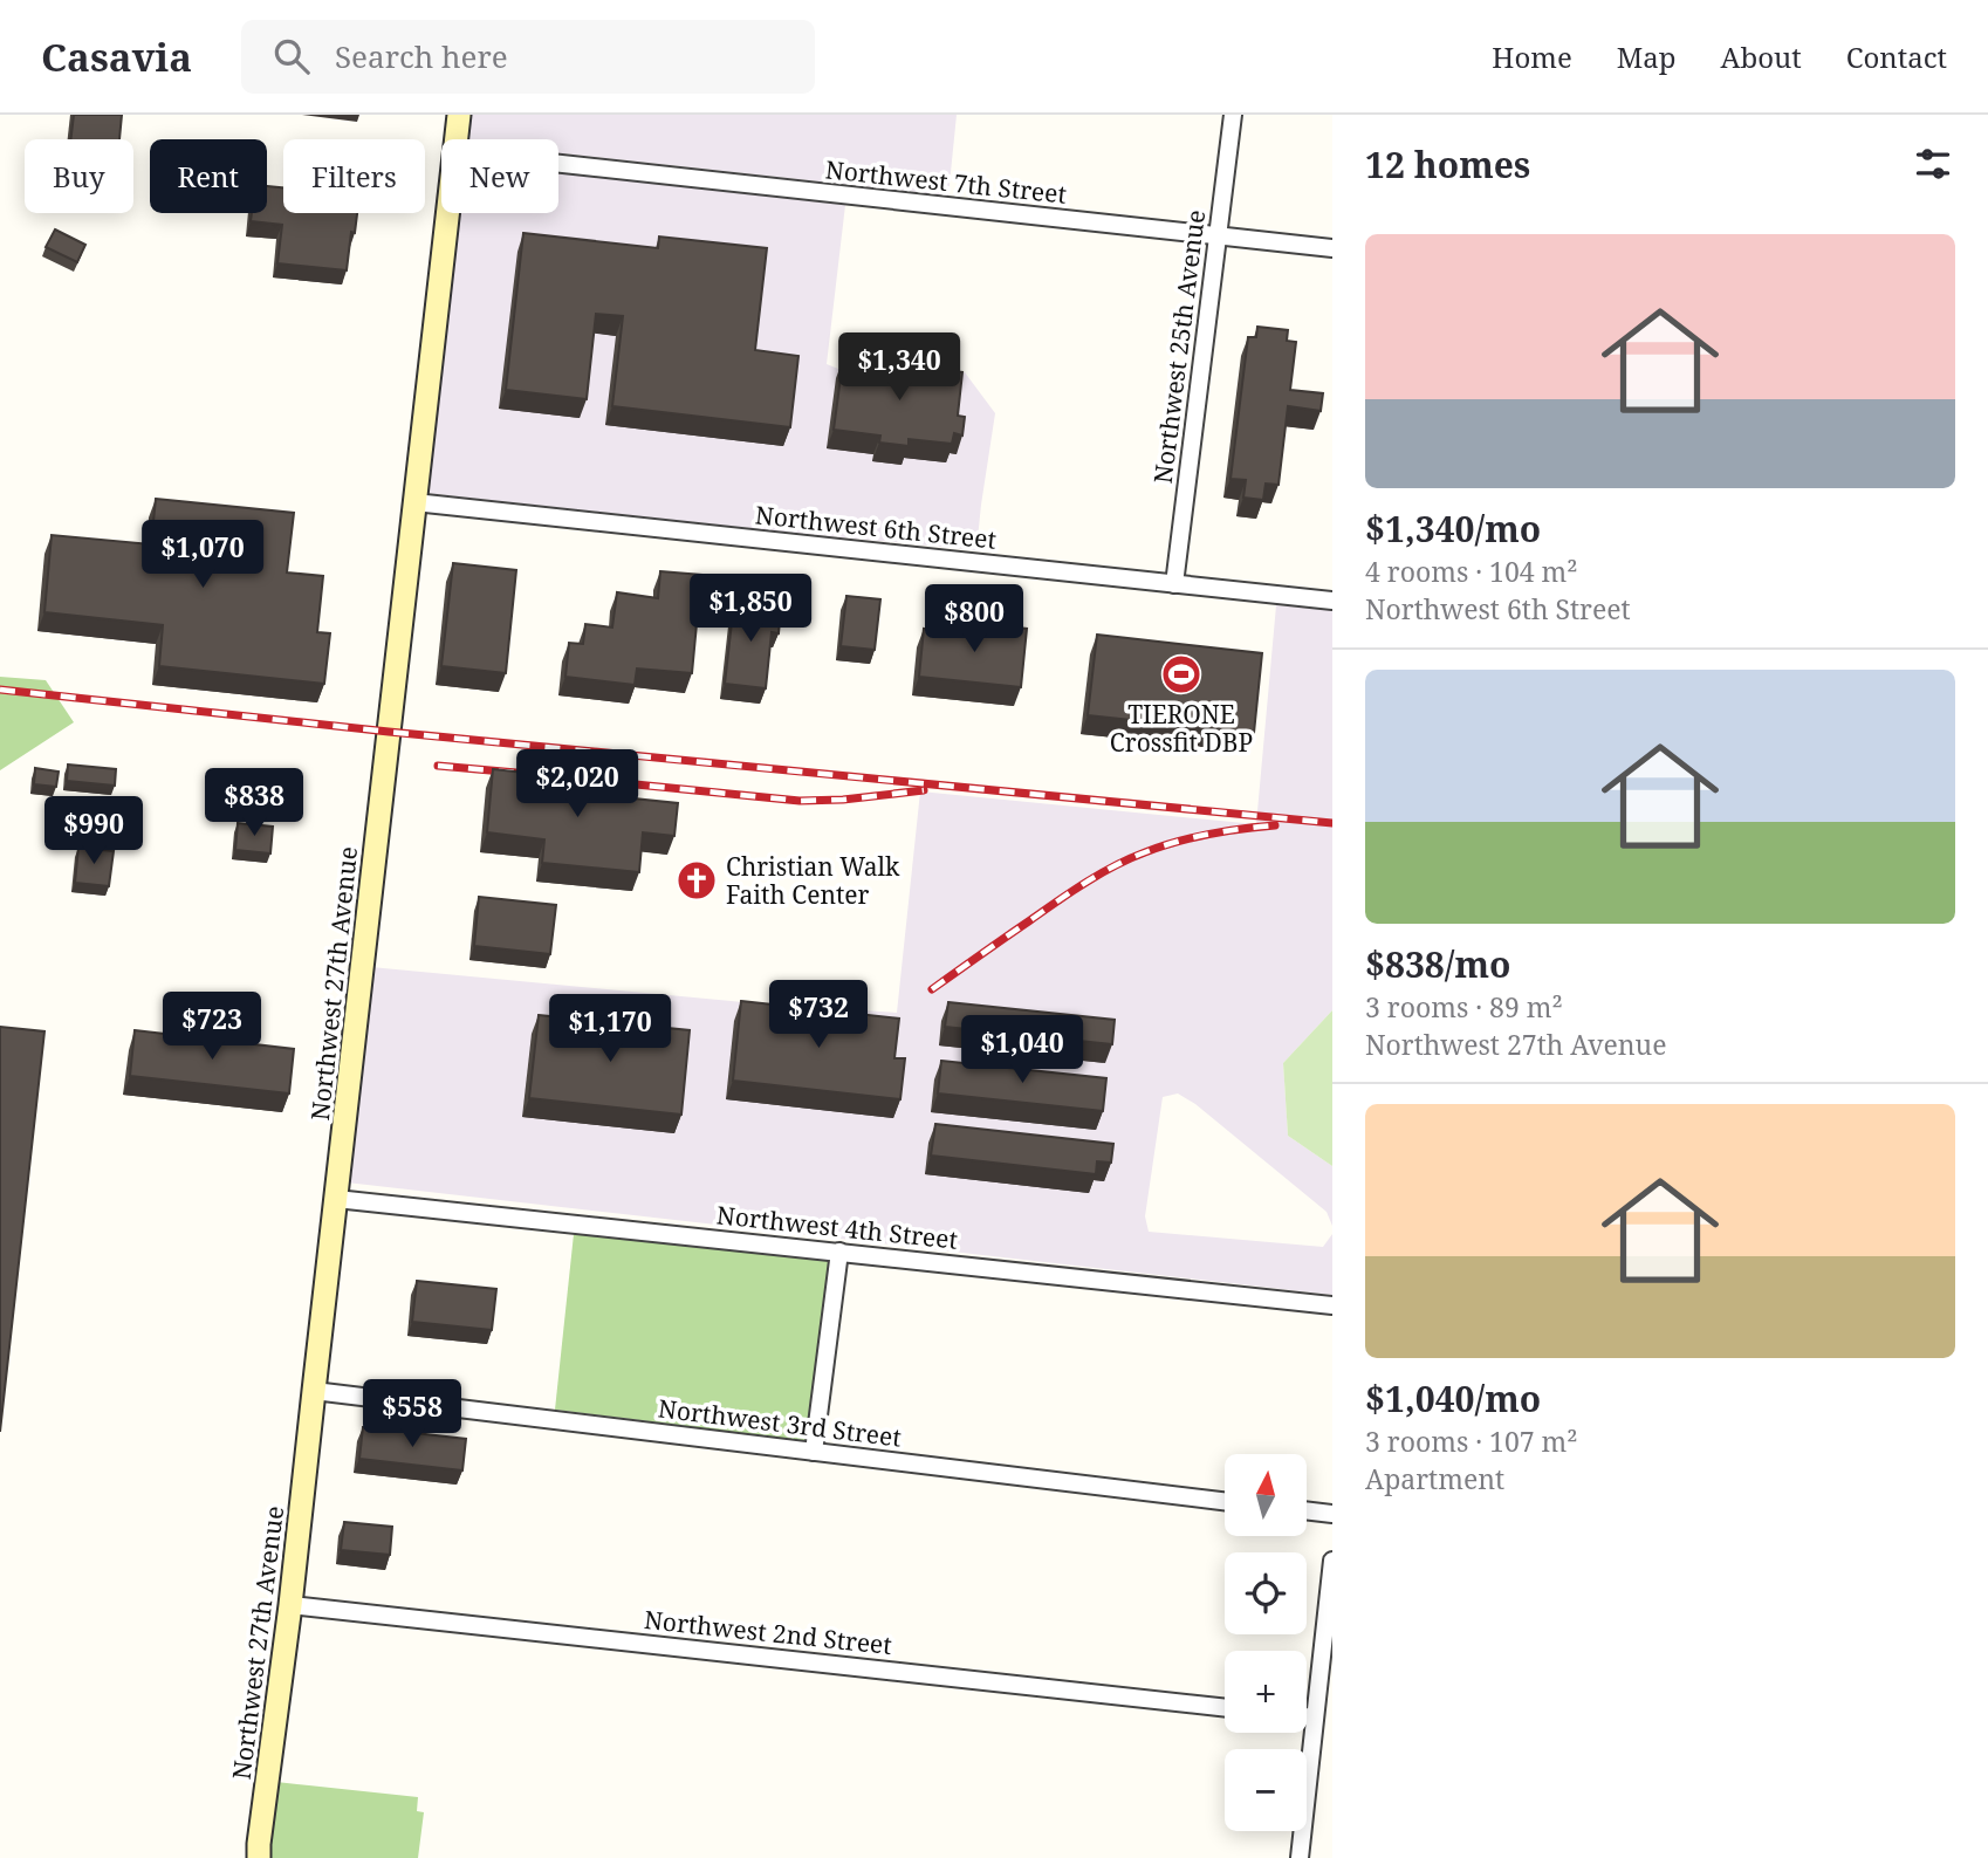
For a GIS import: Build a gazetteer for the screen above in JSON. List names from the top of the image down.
{
  "streets": {
    "main road": ["Northwest 27th Avenue"],
    "street": [
      "Northwest 7th Street",
      "Northwest 25th Avenue",
      "Northwest 6th Street",
      "Northwest 4th Street",
      "Northwest 3rd Street",
      "Northwest 2nd Street"
    ]
  },
  "crossings": [
    ["Northwest 7th Street", "Northwest 25th Avenue"],
    ["Northwest 25th Avenue", "Northwest 6th Street"],
    ["Northwest 6th Street", "Northwest 27th Avenue"],
    ["Northwest 27th Avenue", "Northwest 4th Street"],
    ["Northwest 27th Avenue", "Northwest 3rd Street"],
    ["Northwest 27th Avenue", "Northwest 2nd Street"]
  ],
  "places": {
    "sports": ["TIERONE Crossfit DBP"],
    "church": ["Christian Walk Faith Center"]
  },
  "north": "top",
  "page": {
    "header": "Casavia",
    "search": "Search here",
    "nav": [
      "Home",
      "Map",
      "About",
      "Contact"
    ],
    "heading": "12 homes",
    "chip": [
      "Buy",
      "Rent",
      "Filters",
      "New"
    ],
    "list": [
      {
        "name": "$1,340/mo",
        "note": "4 rooms · 104 m² · Northwest 6th Street"
      },
      {
        "name": "$838/mo",
        "note": "3 rooms · 89 m² · Northwest 27th Avenue"
      },
      {
        "name": "$1,040/mo",
        "note": "3 rooms · 107 m² · Apartment"
      }
    ],
    "price": [
      "$1,340",
      "$1,070",
      "$1,850",
      "$800",
      "$2,020",
      "$838",
      "$990",
      "$732",
      "$723",
      "$1,170",
      "$1,040",
      "$558"
    ],
    "map_buttons": ["+", "−"]
  }
}
